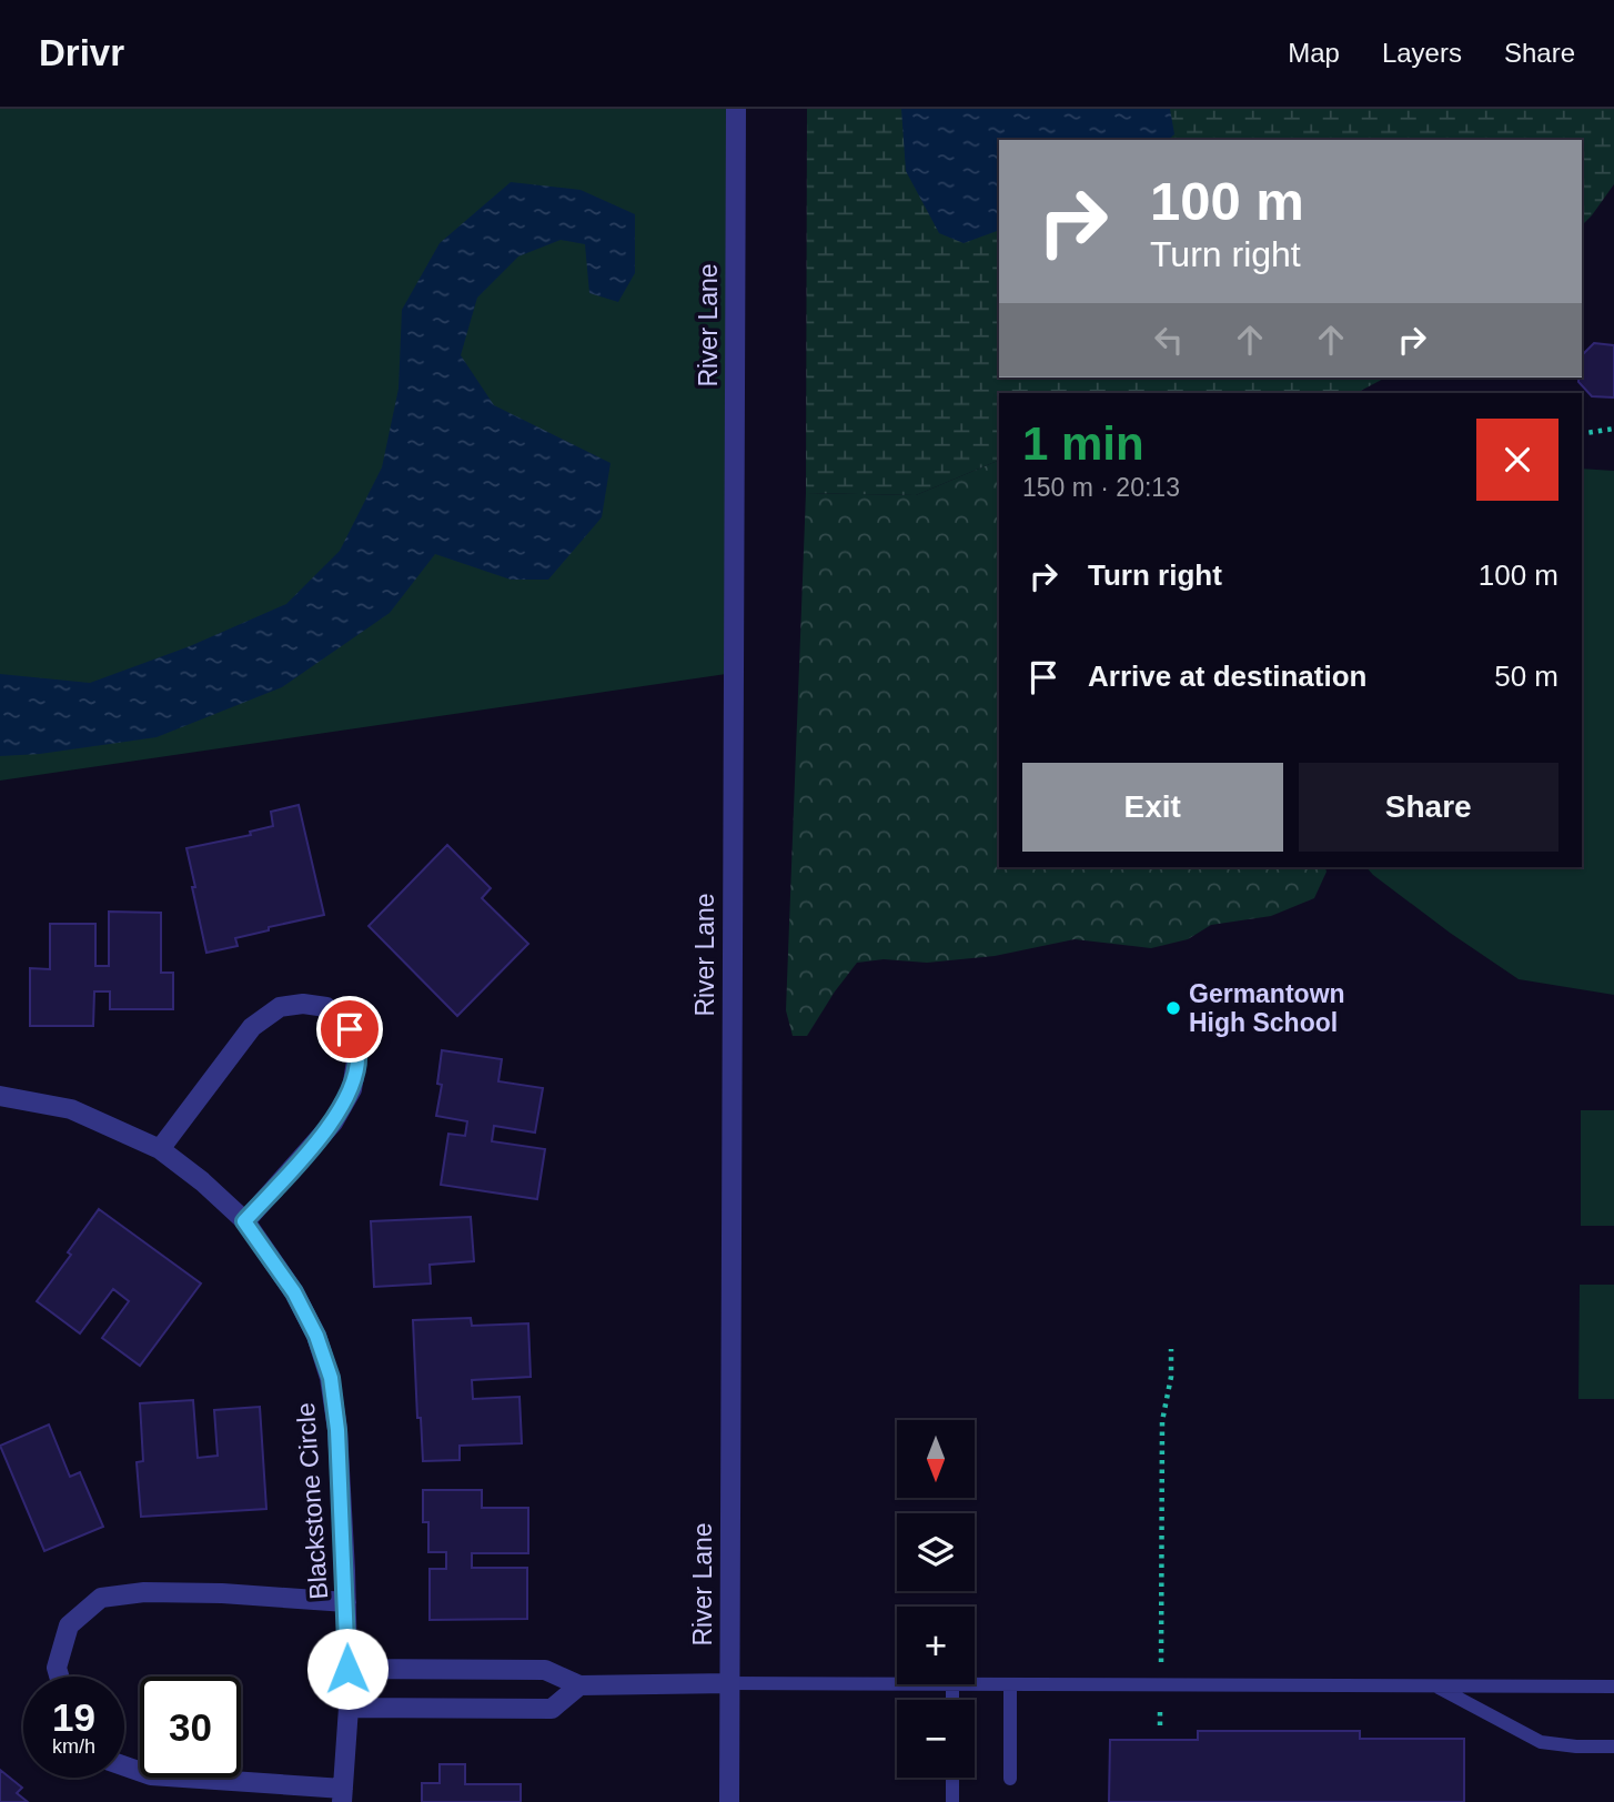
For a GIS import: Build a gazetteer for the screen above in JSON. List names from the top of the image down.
{
  "streets": {
    "street": ["River Lane", "Blackstone Circle"]
  },
  "places": ["Germantown High School"],
  "north": "bottom",
  "page": {
    "header": "Drivr",
    "nav": ["Map", "Layers", "Share"],
    "turn": ["100 m", "Turn right"],
    "heading": ["1 min", "150 m · 20:13"],
    "list": [
      {
        "name": "Turn right",
        "value": "100 m"
      },
      {
        "name": "Arrive at destination",
        "value": "50 m"
      }
    ],
    "buttons": ["Exit", "Share"],
    "map_buttons": ["+", "−"],
    "speed": "19 km/h",
    "limit": "30"
  }
}
